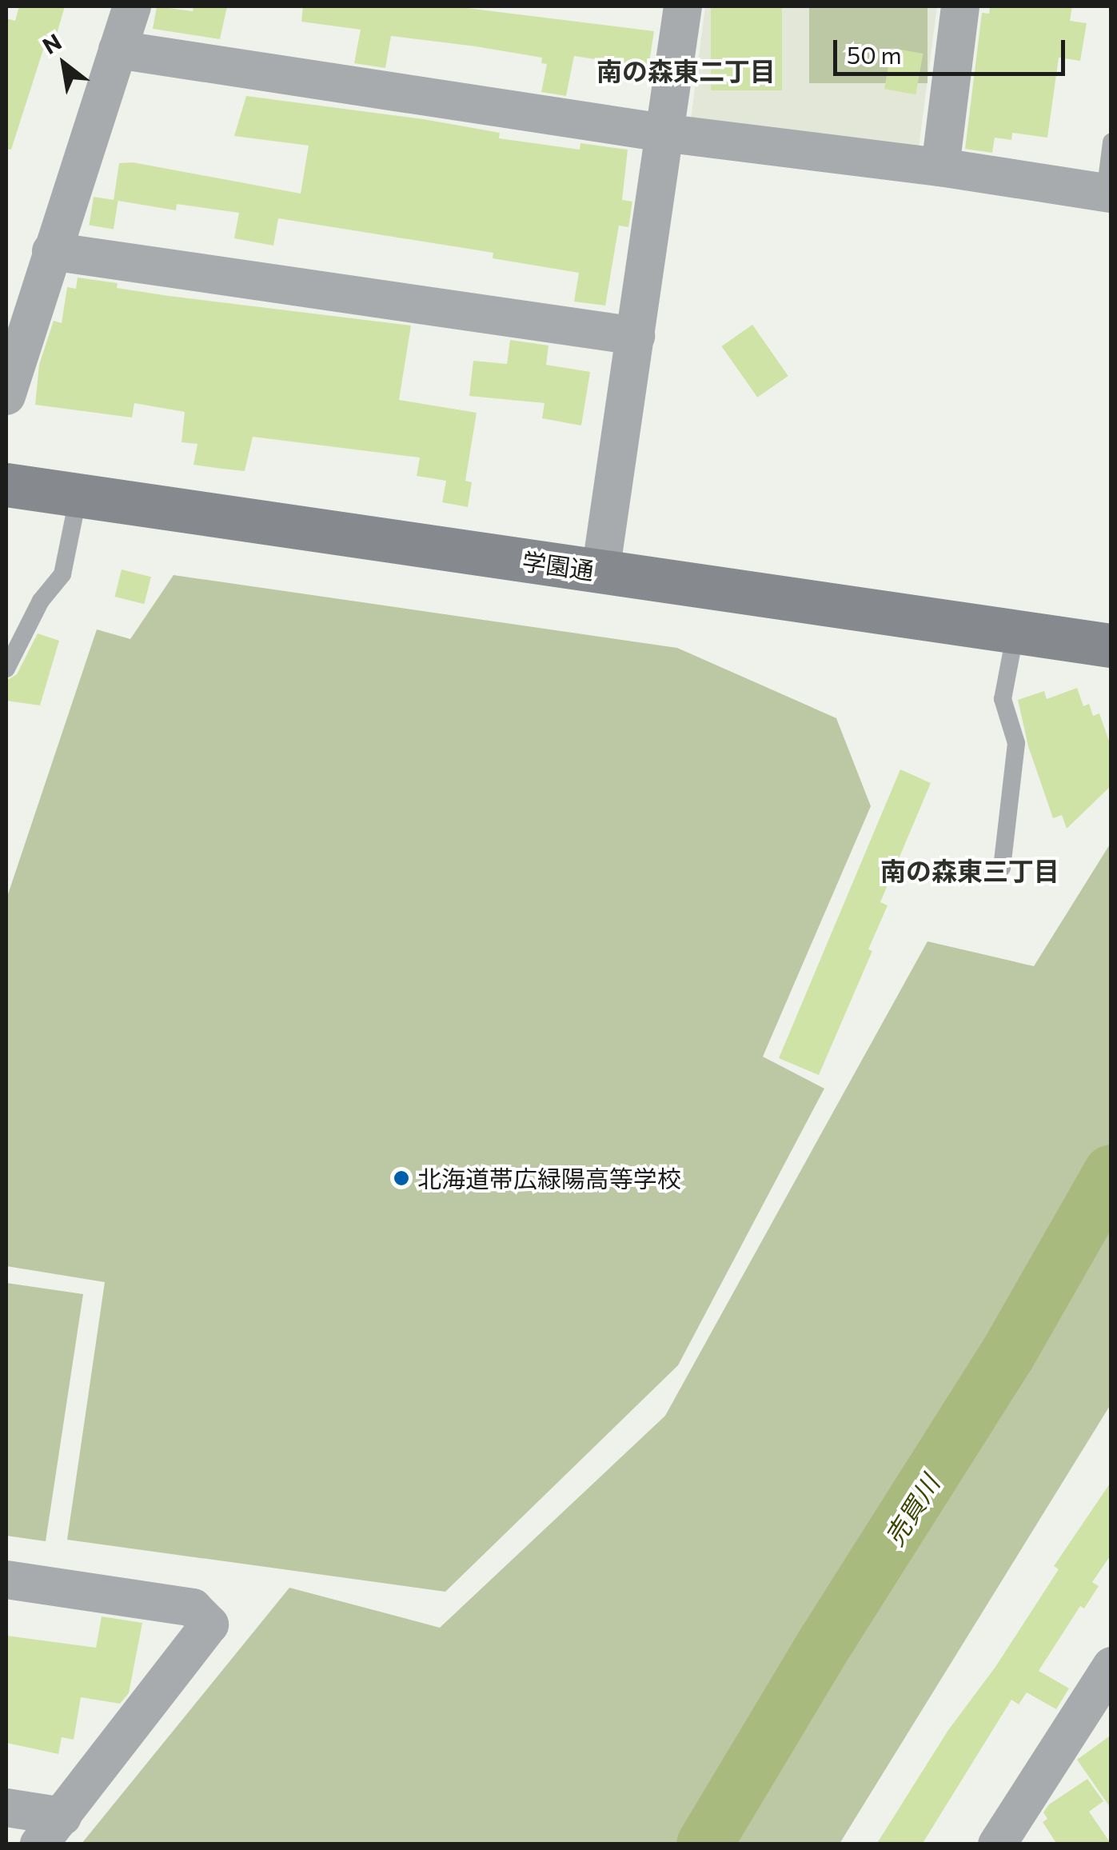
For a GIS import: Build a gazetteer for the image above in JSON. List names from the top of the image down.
{
  "streets": {
    "street": ["学園通"]
  },
  "districts": ["南の森東二丁目", "南の森東三丁目"],
  "water": ["売買川"],
  "places": ["北海道帯広緑陽高等学校"],
  "scale_bar": "50 m",
  "north": "top left"
}
